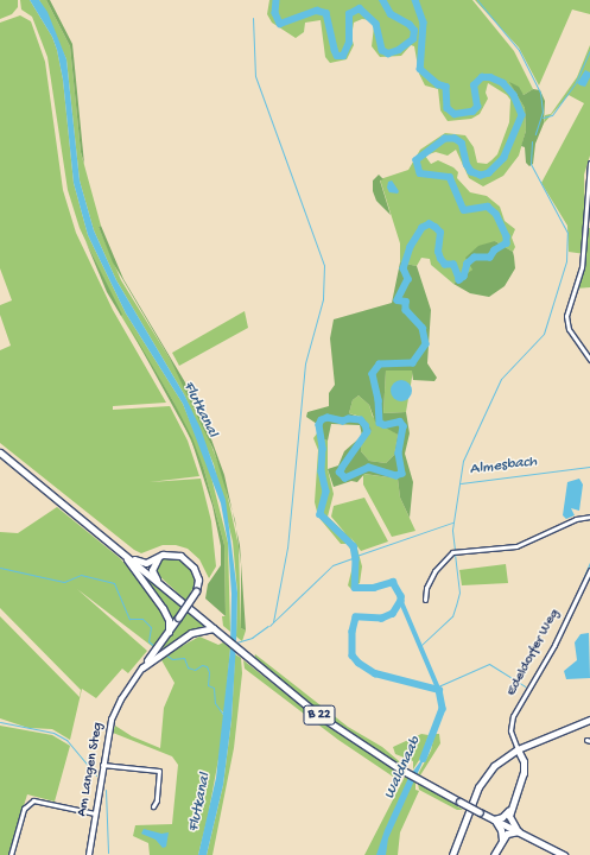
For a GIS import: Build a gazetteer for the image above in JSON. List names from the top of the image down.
{
  "streets": {
    "main road": ["B 22"],
    "street": ["Edeldorfer Weg", "Am Langen Steg"]
  },
  "water": ["Flutkanal", "Almesbach", "Waldnaab"]
}
